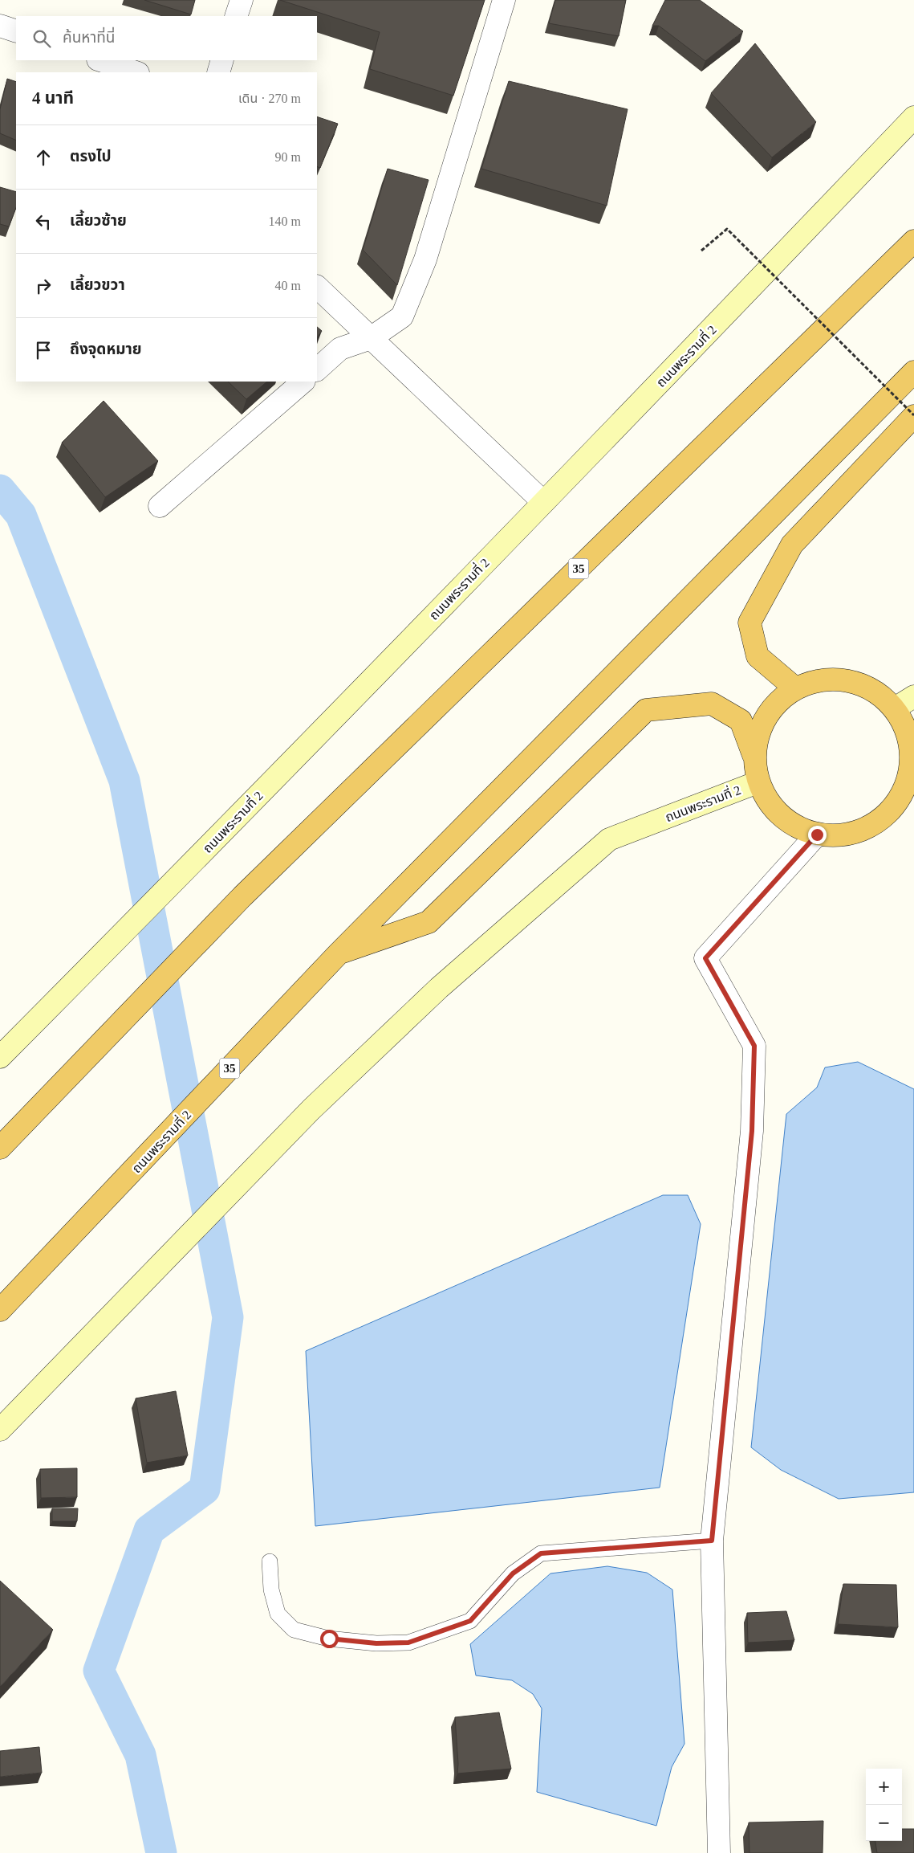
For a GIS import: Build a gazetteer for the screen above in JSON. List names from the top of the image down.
{
  "streets": {
    "highway": ["ถนนพระรามที่ 2", "35"]
  },
  "page": {
    "search": "ค้นหาที่นี่",
    "heading": ["4 นาที", "เดิน · 270 m"],
    "list": [
      ["ตรงไป", "90 m"],
      ["เลี้ยวซ้าย", "140 m"],
      ["เลี้ยวขวา", "40 m"],
      "ถึงจุดหมาย"
    ],
    "map_buttons": ["+", "−"]
  }
}
